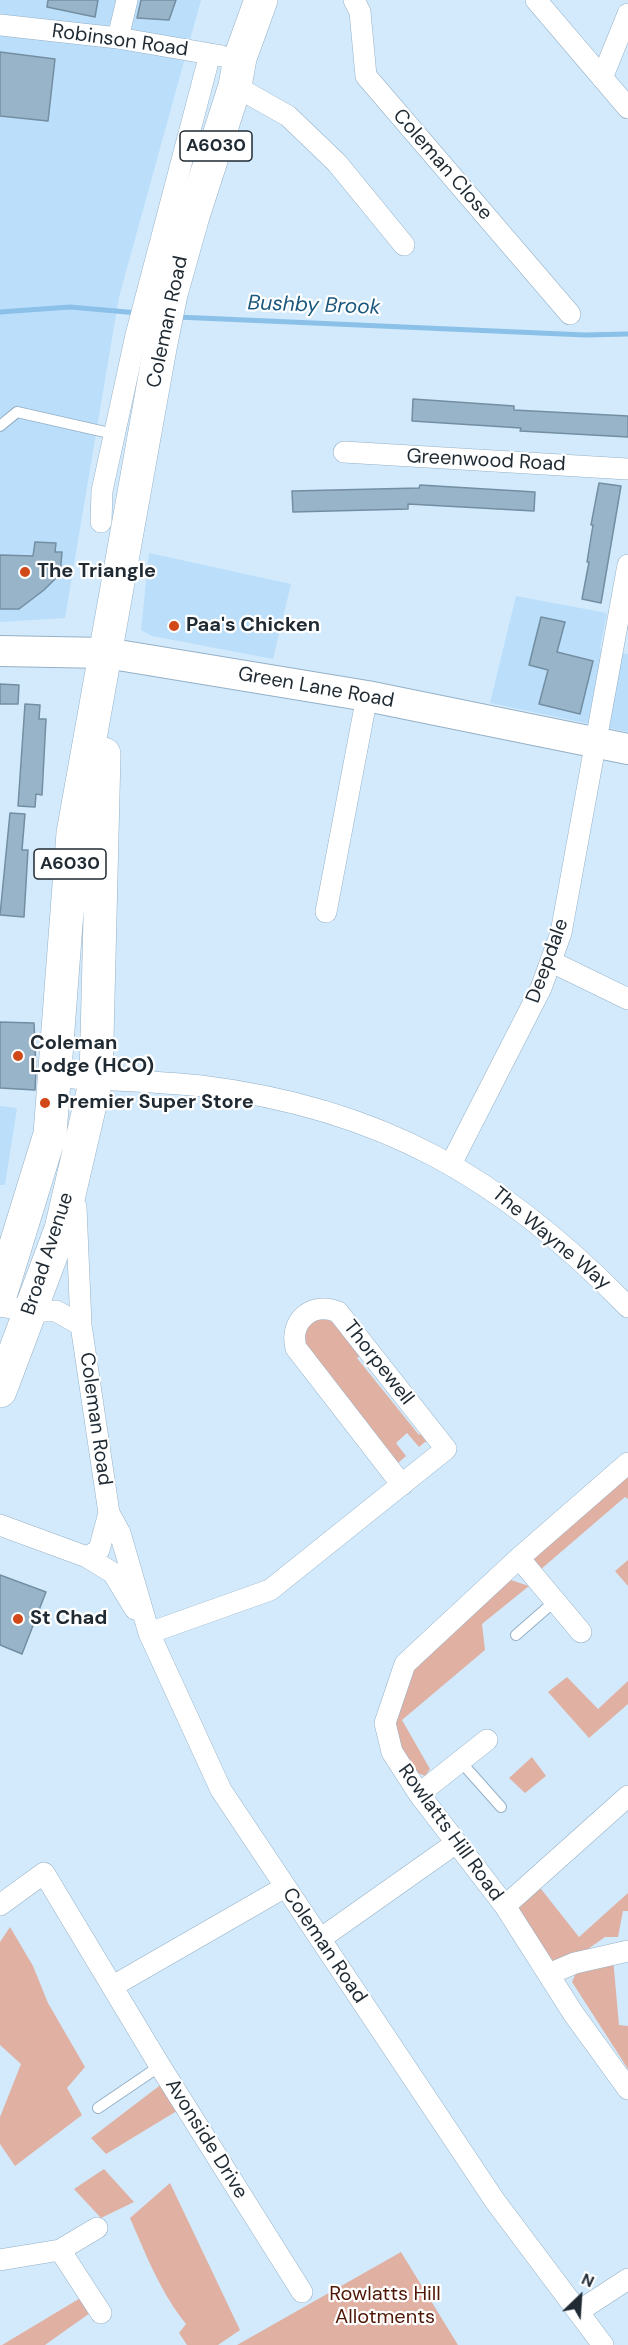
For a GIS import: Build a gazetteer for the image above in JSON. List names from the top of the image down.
{
  "streets": {
    "highway": ["A6030", "Coleman Road", "Broad Avenue"],
    "street": [
      "Robinson Road",
      "Coleman Close",
      "Greenwood Road",
      "Green Lane Road",
      "Deepdale",
      "The Wayne Way",
      "Thorpewell",
      "Rowlatts Hill Road",
      "Avonside Drive"
    ]
  },
  "crossings": [
    ["Robinson Road", "Coleman Road"],
    ["Coleman Road", "Green Lane Road"],
    ["Coleman Road", "The Wayne Way"],
    ["Coleman Road", "Broad Avenue"],
    ["Coleman Road", "Thorpewell"],
    ["Green Lane Road", "Deepdale"],
    ["Deepdale", "The Wayne Way"],
    ["The Wayne Way", "Broad Avenue"]
  ],
  "water": ["Bushby Brook"],
  "parks": ["Rowlatts Hill Allotments"],
  "places": [
    "The Triangle",
    "Paa's Chicken",
    "Coleman Lodge (HCO)",
    "Premier Super Store",
    "St Chad"
  ],
  "north": "top right"
}
